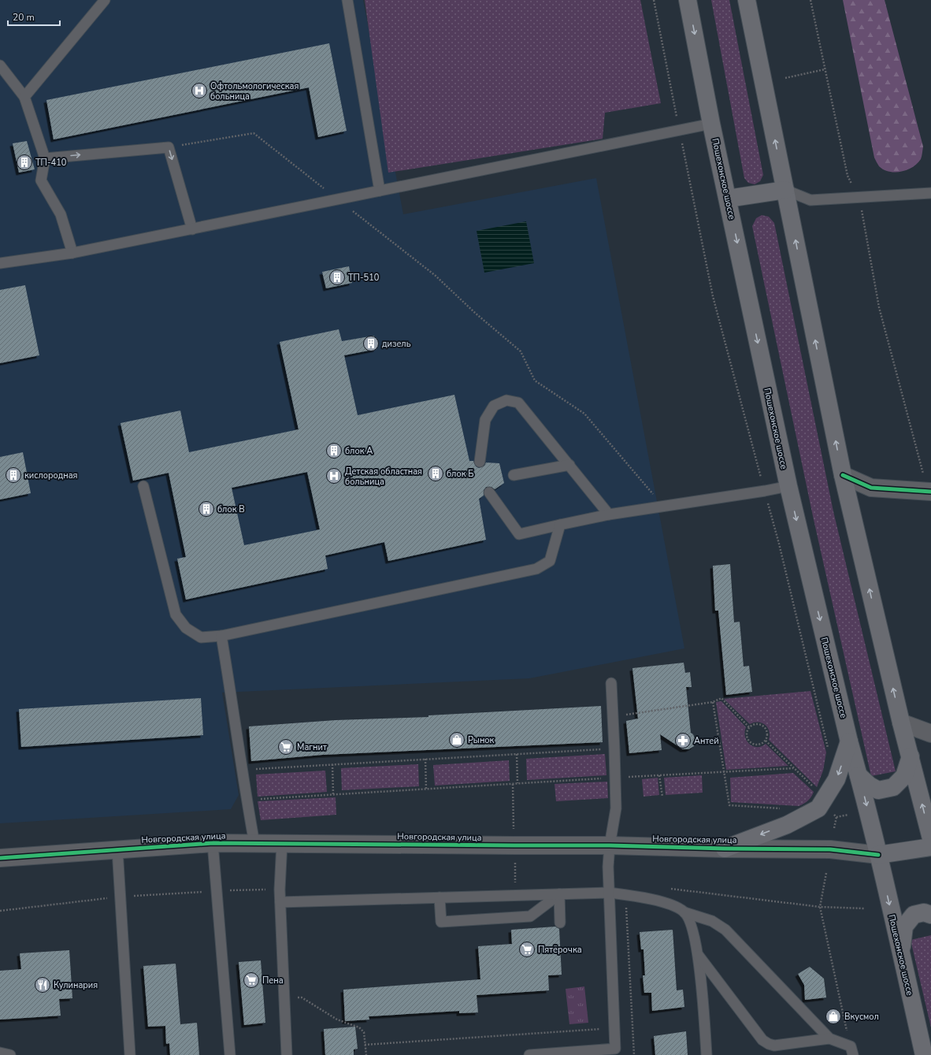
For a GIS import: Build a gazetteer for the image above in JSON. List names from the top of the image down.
{
  "streets": {
    "main road": ["Пошехонское шоссе"],
    "street": ["Новгородская улица"]
  },
  "crossings": [
    ["Пошехонское шоссе", "Новгородская улица"]
  ],
  "places": {
    "hospital": ["Офтольмологическая больница", "Детская областная больница"],
    "building": [
      "ТП-410",
      "ТП-510",
      "дизель",
      "блок А",
      "блок Б",
      "кислородная",
      "блок В"
    ],
    "shop": ["Рынок", "Вкусмол"],
    "pharmacy": ["Антей"],
    "supermarket": ["Магнит", "Пятёрочка", "Пена"],
    "restaurant": ["Кулинария"]
  },
  "scale_bar": "20 m"
}
